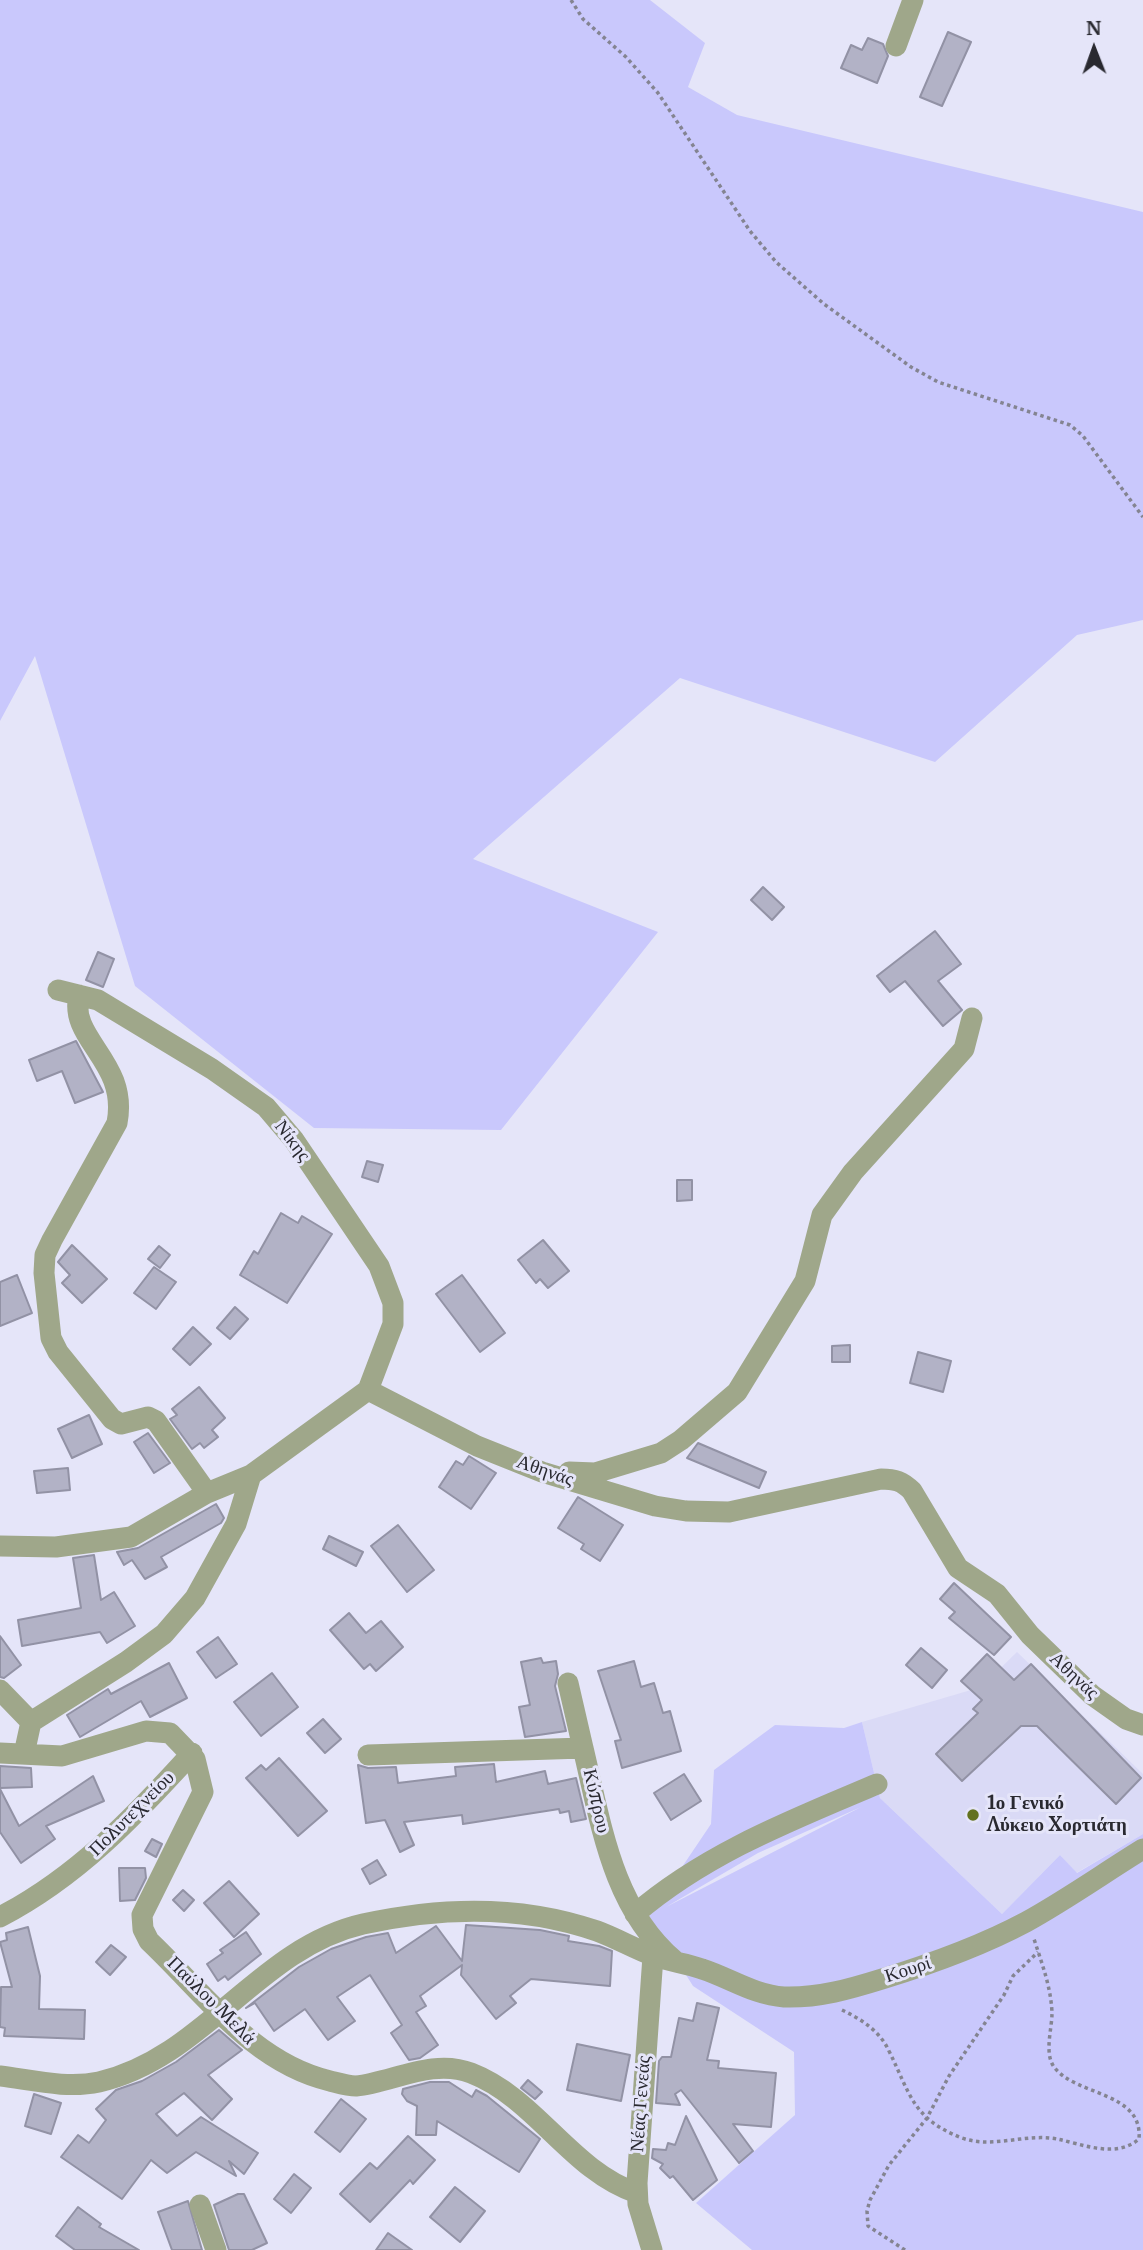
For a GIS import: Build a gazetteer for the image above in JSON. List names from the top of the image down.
{
  "streets": {
    "street": [
      "Νίκης",
      "Αθηνάς",
      "Κύπρου",
      "Πολυτεχνείου",
      "Κουρί",
      "Παύλου Μελά",
      "Νέας Γενεάς"
    ]
  },
  "crossings": [
    ["Νίκης", "Αθηνάς"],
    ["Κύπρου", "Κουρί"],
    ["Πολυτεχνείου", "Παύλου Μελά"],
    ["Κουρί", "Παύλου Μελά"],
    ["Κουρί", "Νέας Γενεάς"],
    ["Παύλου Μελά", "Νέας Γενεάς"]
  ],
  "places": ["1ο Γενικό Λύκειο Χορτιάτη"],
  "north": "top"
}
